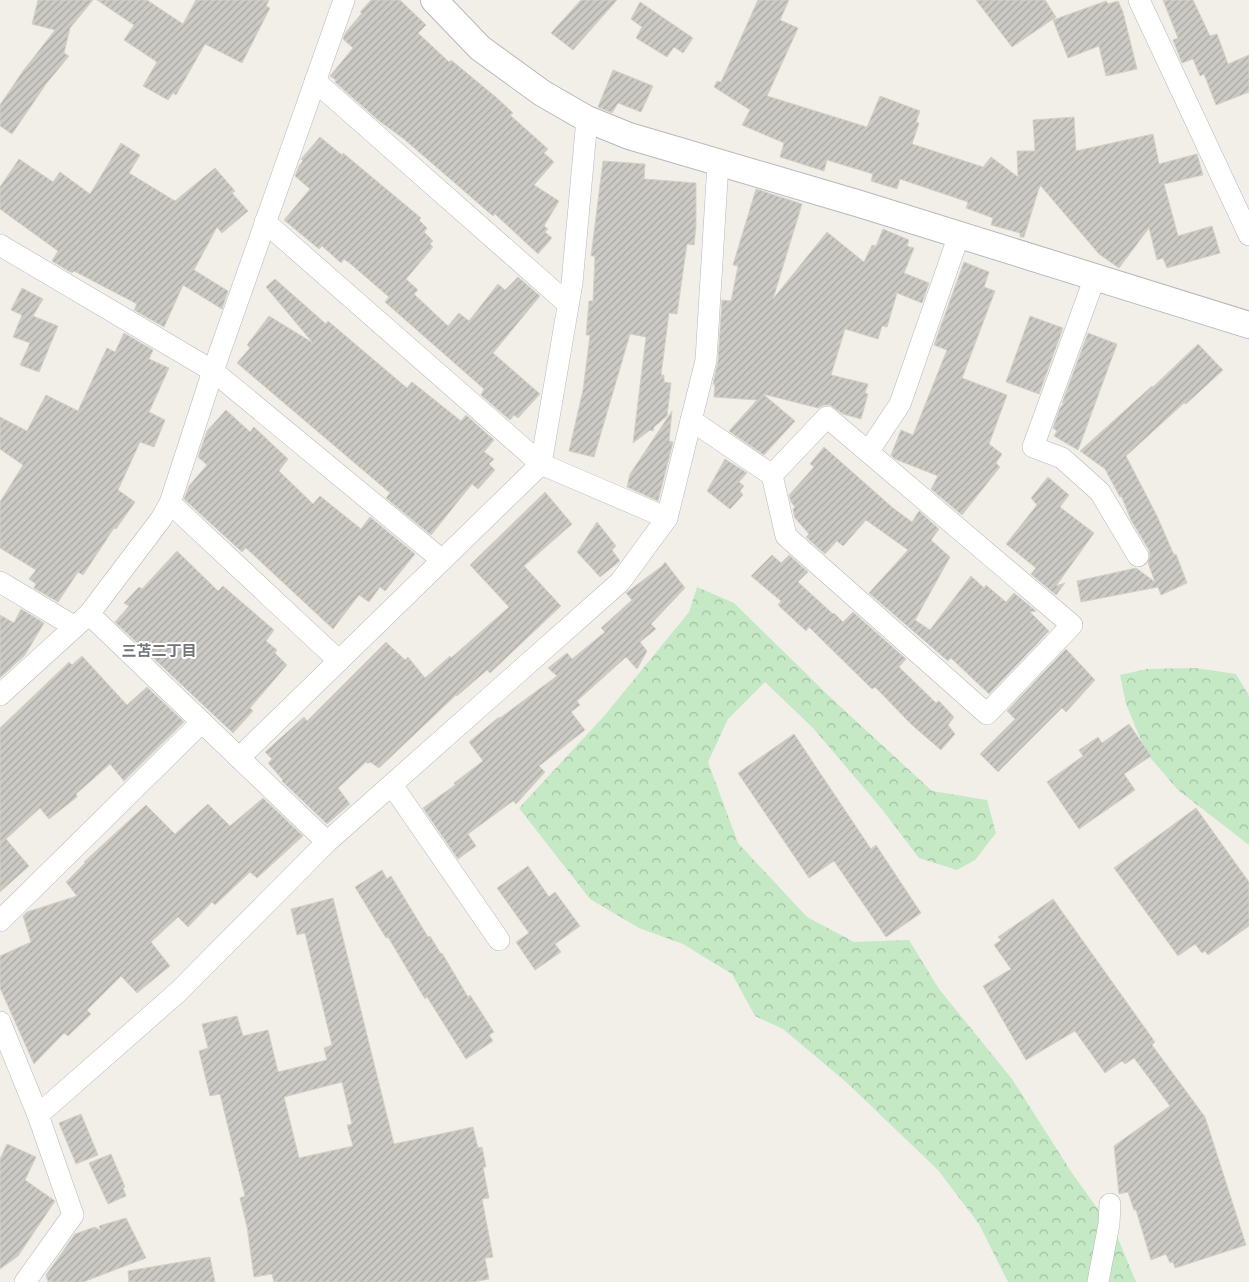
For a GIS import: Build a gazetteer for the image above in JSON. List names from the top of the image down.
{
  "districts": ["三苫二丁目"]
}
